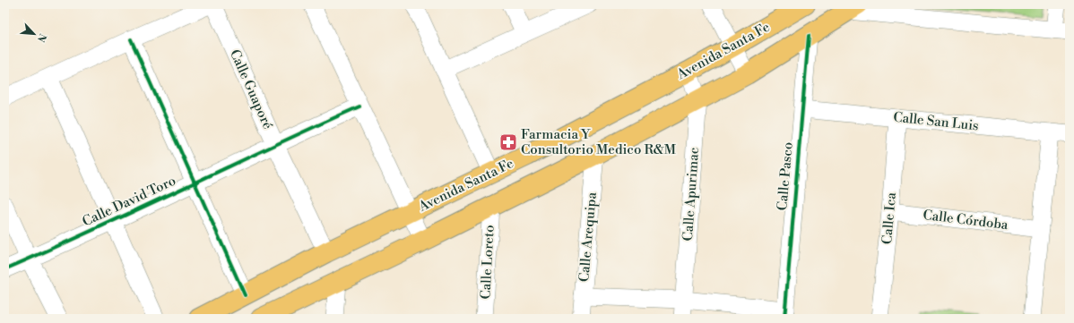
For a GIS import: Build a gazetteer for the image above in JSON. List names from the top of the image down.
{
  "streets": {
    "main road": ["Avenida Santa Fe"],
    "street": [
      "Calle Guaporé",
      "Calle San Luis",
      "Calle Pasco",
      "Calle Apurimac",
      "Calle David Toro",
      "Calle Ica",
      "Calle Córdoba",
      "Calle Arequipa",
      "Calle Loreto"
    ]
  },
  "crossings": [
    ["Avenida Santa Fe", "Calle Guaporé"],
    ["Avenida Santa Fe", "Calle Apurimac"],
    ["Calle Guaporé", "Calle David Toro"],
    ["Calle San Luis", "Calle Pasco"],
    ["Calle San Luis", "Calle Ica"],
    ["Calle Ica", "Calle Córdoba"]
  ],
  "places": {
    "pharmacy": ["Farmacia Y Consultorio Medico R&M"]
  },
  "north": "bottom right"
}
